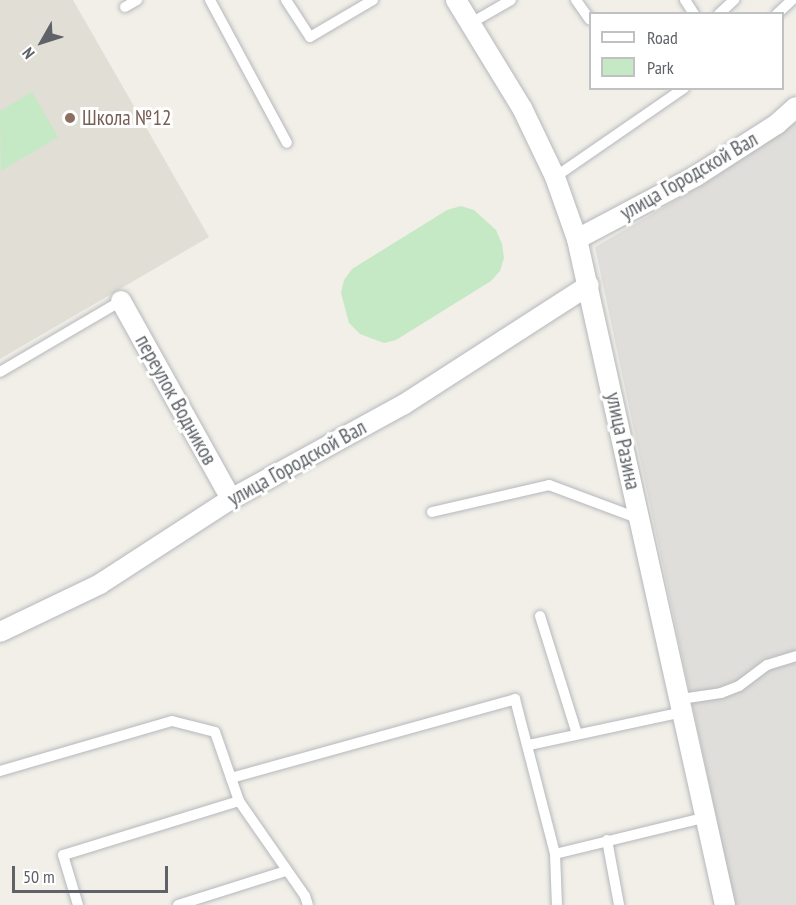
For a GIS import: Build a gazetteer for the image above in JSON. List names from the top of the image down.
{
  "streets": {
    "street": ["улица Городской Вал", "переулок Водников", "улица Разина"]
  },
  "crossings": [
    ["улица Городской Вал", "переулок Водников"],
    ["улица Городской Вал", "улица Разина"]
  ],
  "places": ["Школа №12"],
  "legend": ["Road", "Park"],
  "scale_bar": "50 m",
  "north": "bottom left"
}
